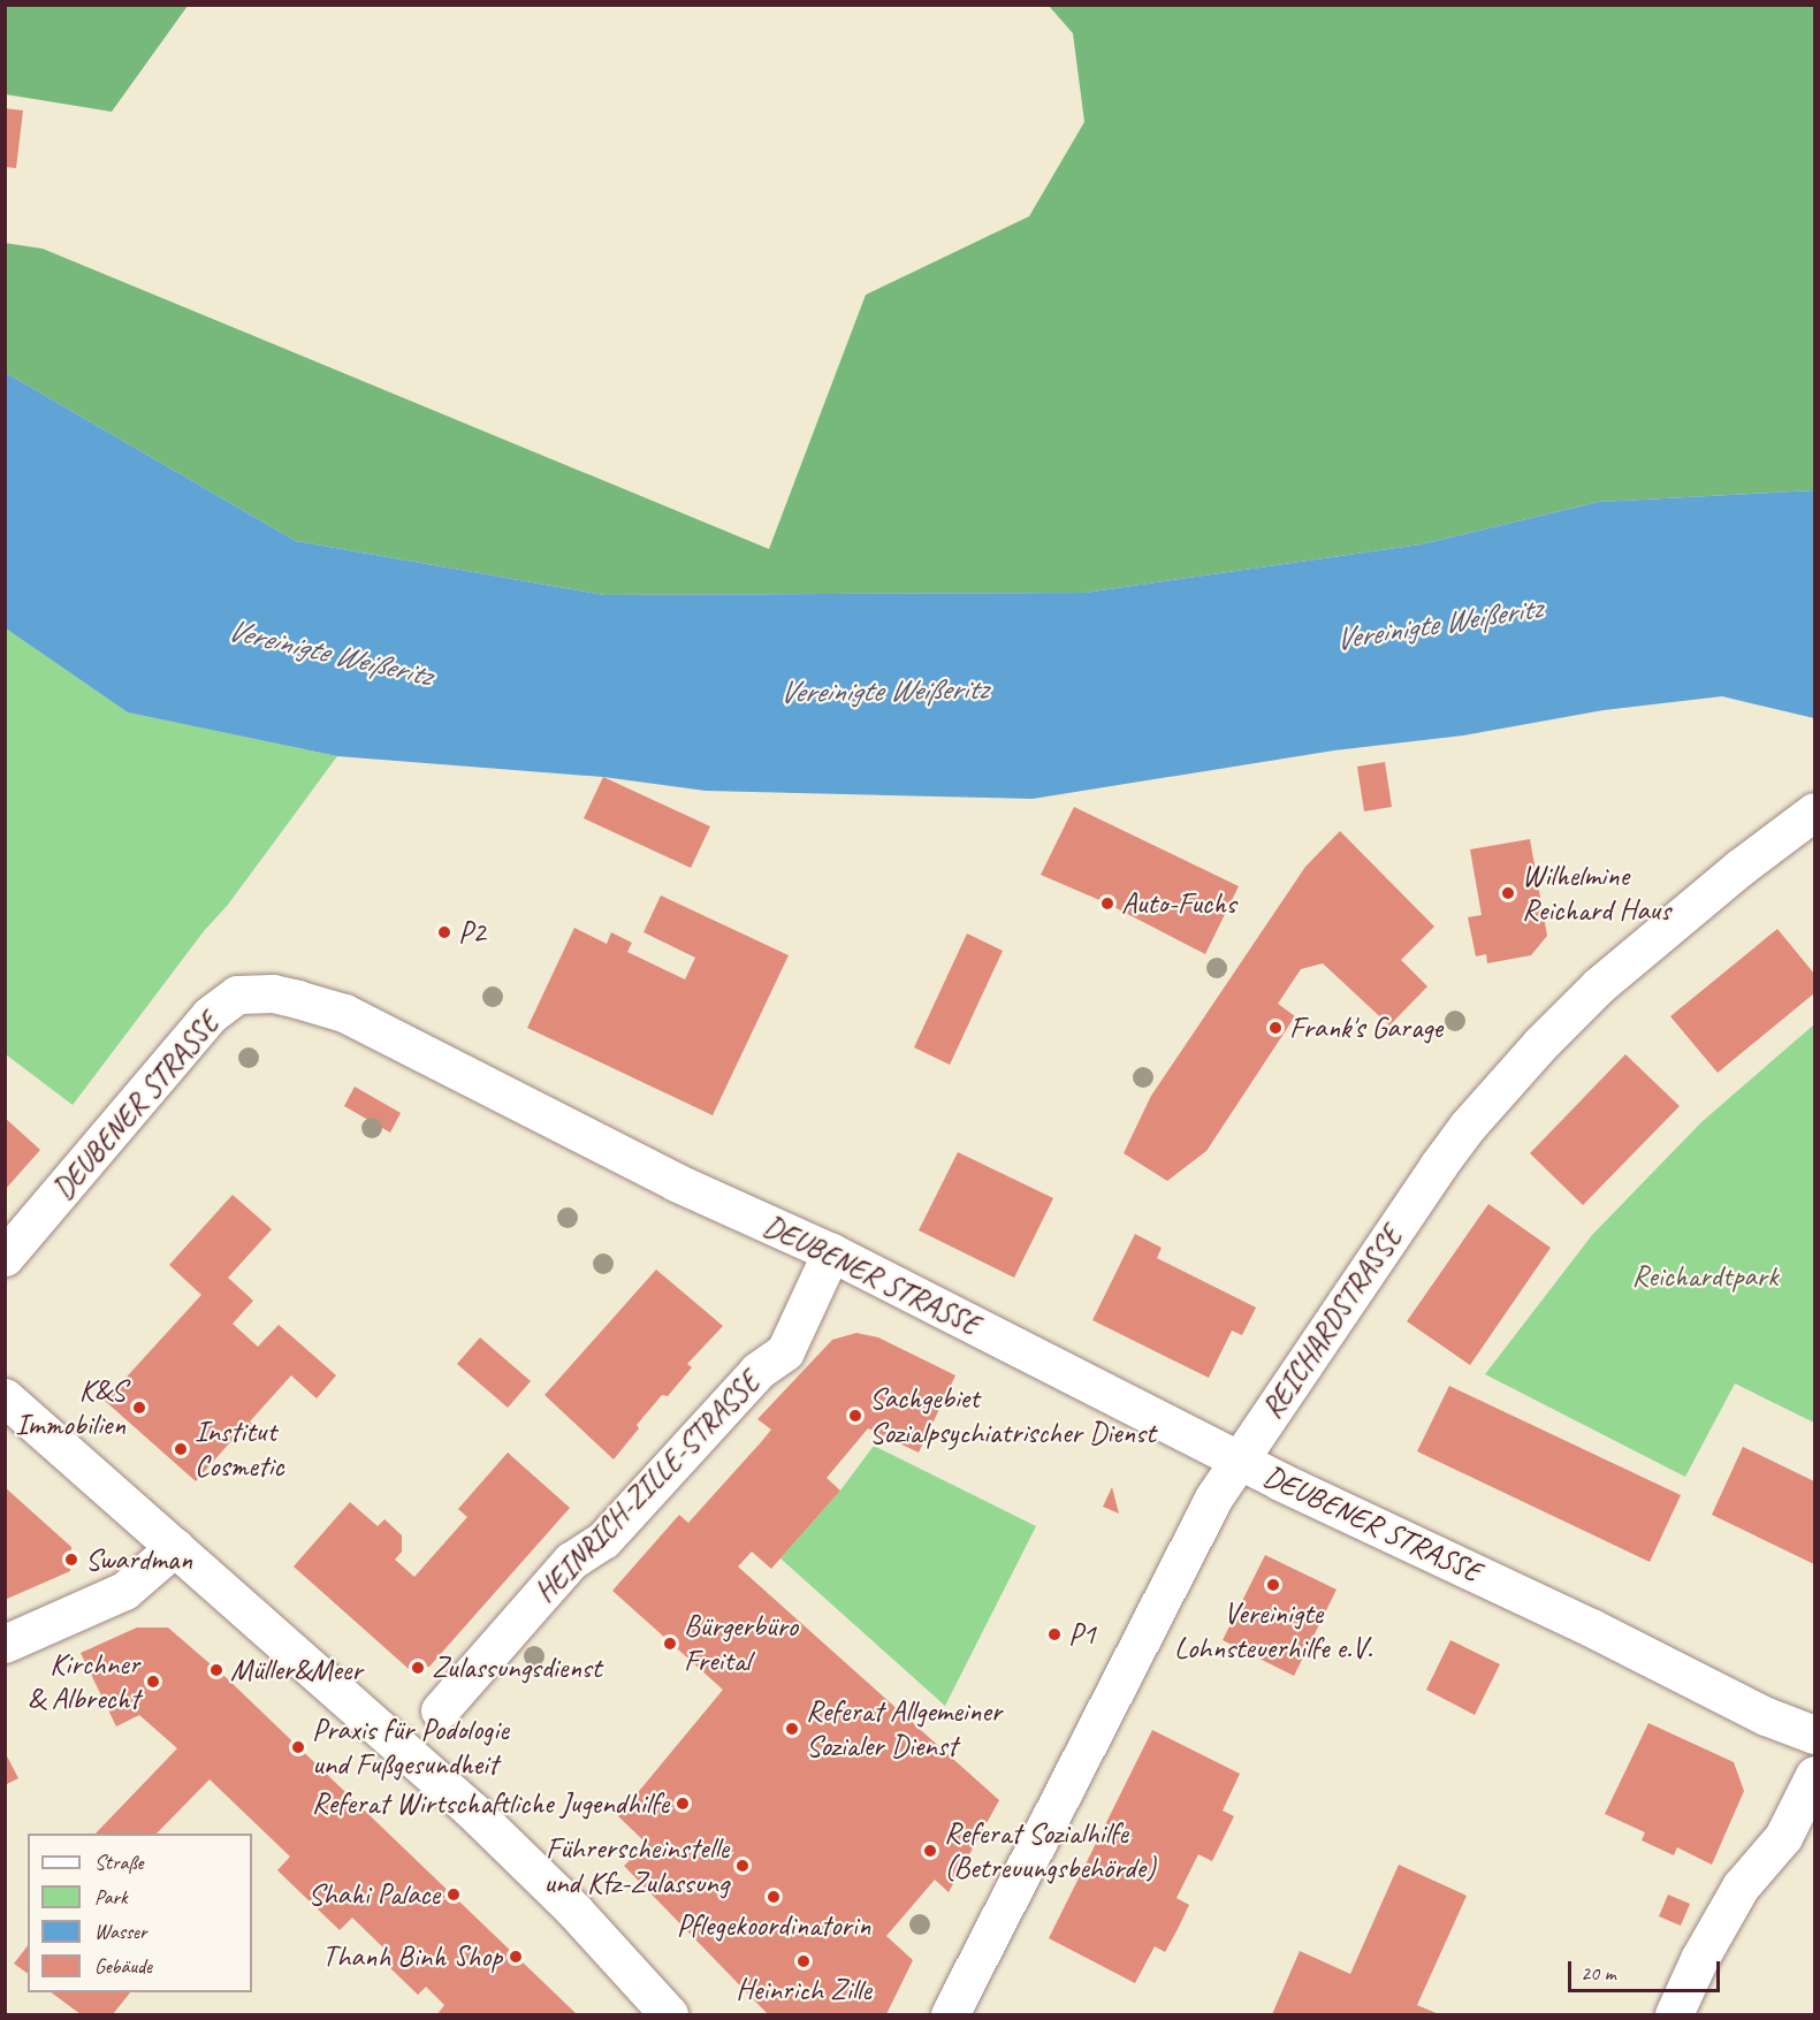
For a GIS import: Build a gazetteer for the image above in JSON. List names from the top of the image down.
{
  "streets": {
    "street": ["DEUBENER STRASSE", "REICHARDSTRASSE", "HEINRICH-ZILLE-STRASSE"]
  },
  "crossings": [
    ["DEUBENER STRASSE", "REICHARDSTRASSE"],
    ["DEUBENER STRASSE", "HEINRICH-ZILLE-STRASSE"]
  ],
  "water": ["Vereinigte Weißeritz"],
  "parks": ["Reichardtpark"],
  "places": [
    "Wilhelmine Reichard Haus",
    "Auto-Fuchs",
    "P2",
    "Frank's Garage",
    "K&S Immobilien",
    "Sachgebiet Sozialpsychiatrischer Dienst",
    "Institut Cosmetic",
    "Swardman",
    "Vereinigte Lohnsteuerhilfe e.V.",
    "P1",
    "Bürgerbüro Freital",
    "Zulassungsdienst",
    "Müller&Meer",
    "Kirchner & Albrecht",
    "Referat Allgemeiner Sozialer Dienst",
    "Praxis für Podologie und Fußgesundheit",
    "Referat Wirtschaftliche Jugendhilfe",
    "Referat Sozialhilfe (Betreuungsbehörde)",
    "Führerscheinstelle und Kfz-Zulassung",
    "Shahi Palace",
    "Pflegekoordinatorin",
    "Thanh Binh Shop",
    "Heinrich Zille"
  ],
  "legend": [
    "Straße",
    "Park",
    "Wasser",
    "Gebäude"
  ],
  "scale_bar": "20 m"
}
